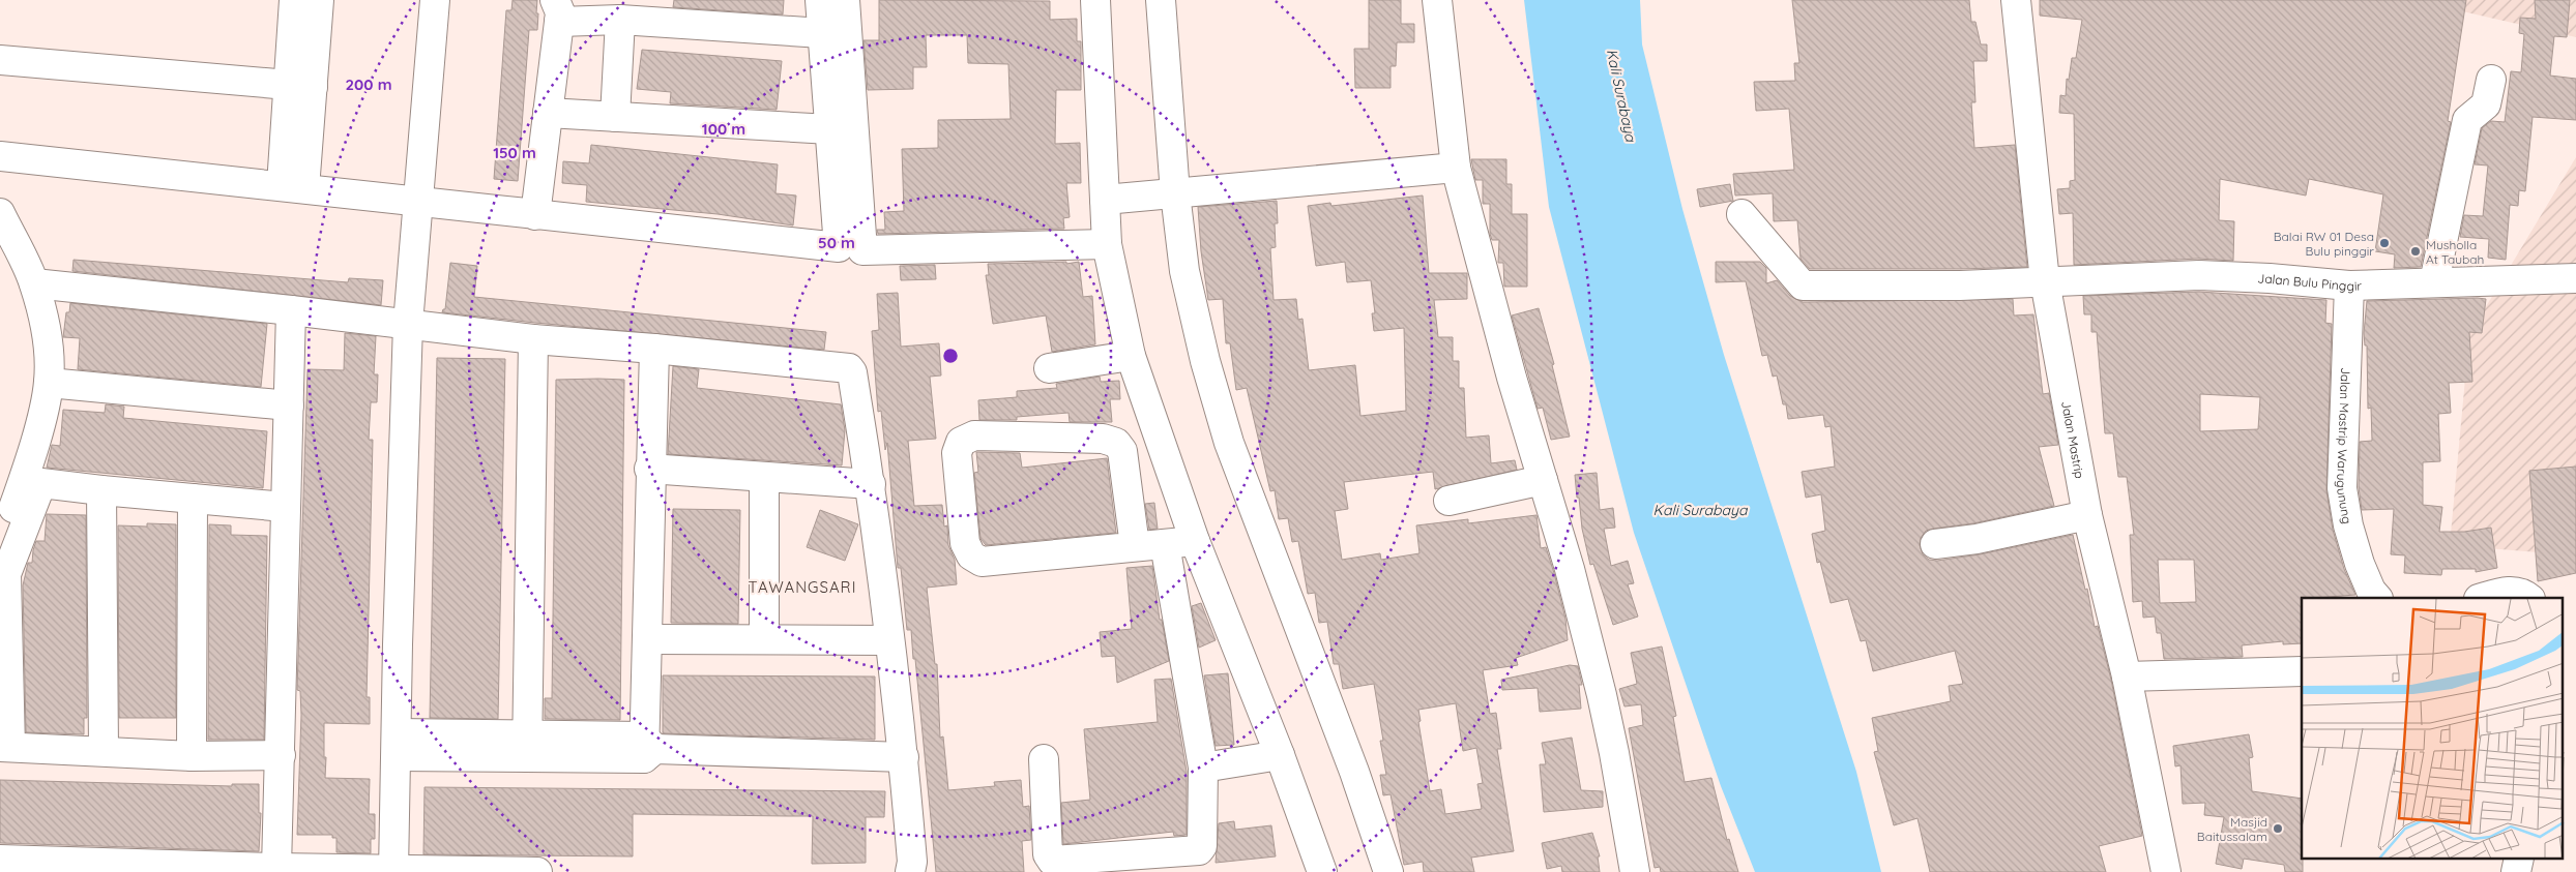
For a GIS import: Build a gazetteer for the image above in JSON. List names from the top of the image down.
{
  "streets": {
    "street": ["Jalan Bulu Pinggir", "Jalan Mastrip", "Jalan Mastrip Warugunung"]
  },
  "crossings": [
    ["Jalan Bulu Pinggir", "Jalan Mastrip"],
    ["Jalan Bulu Pinggir", "Jalan Mastrip Warugunung"]
  ],
  "districts": ["TAWANGSARI"],
  "water": ["Kali Surabaya"],
  "places": ["Balai RW 01 Desa Bulu pinggir", "Musholla At Taubah", "Masjid Baitussalam"],
  "rings": [
    "200 m",
    "100 m",
    "150 m",
    "50 m"
  ]
}
